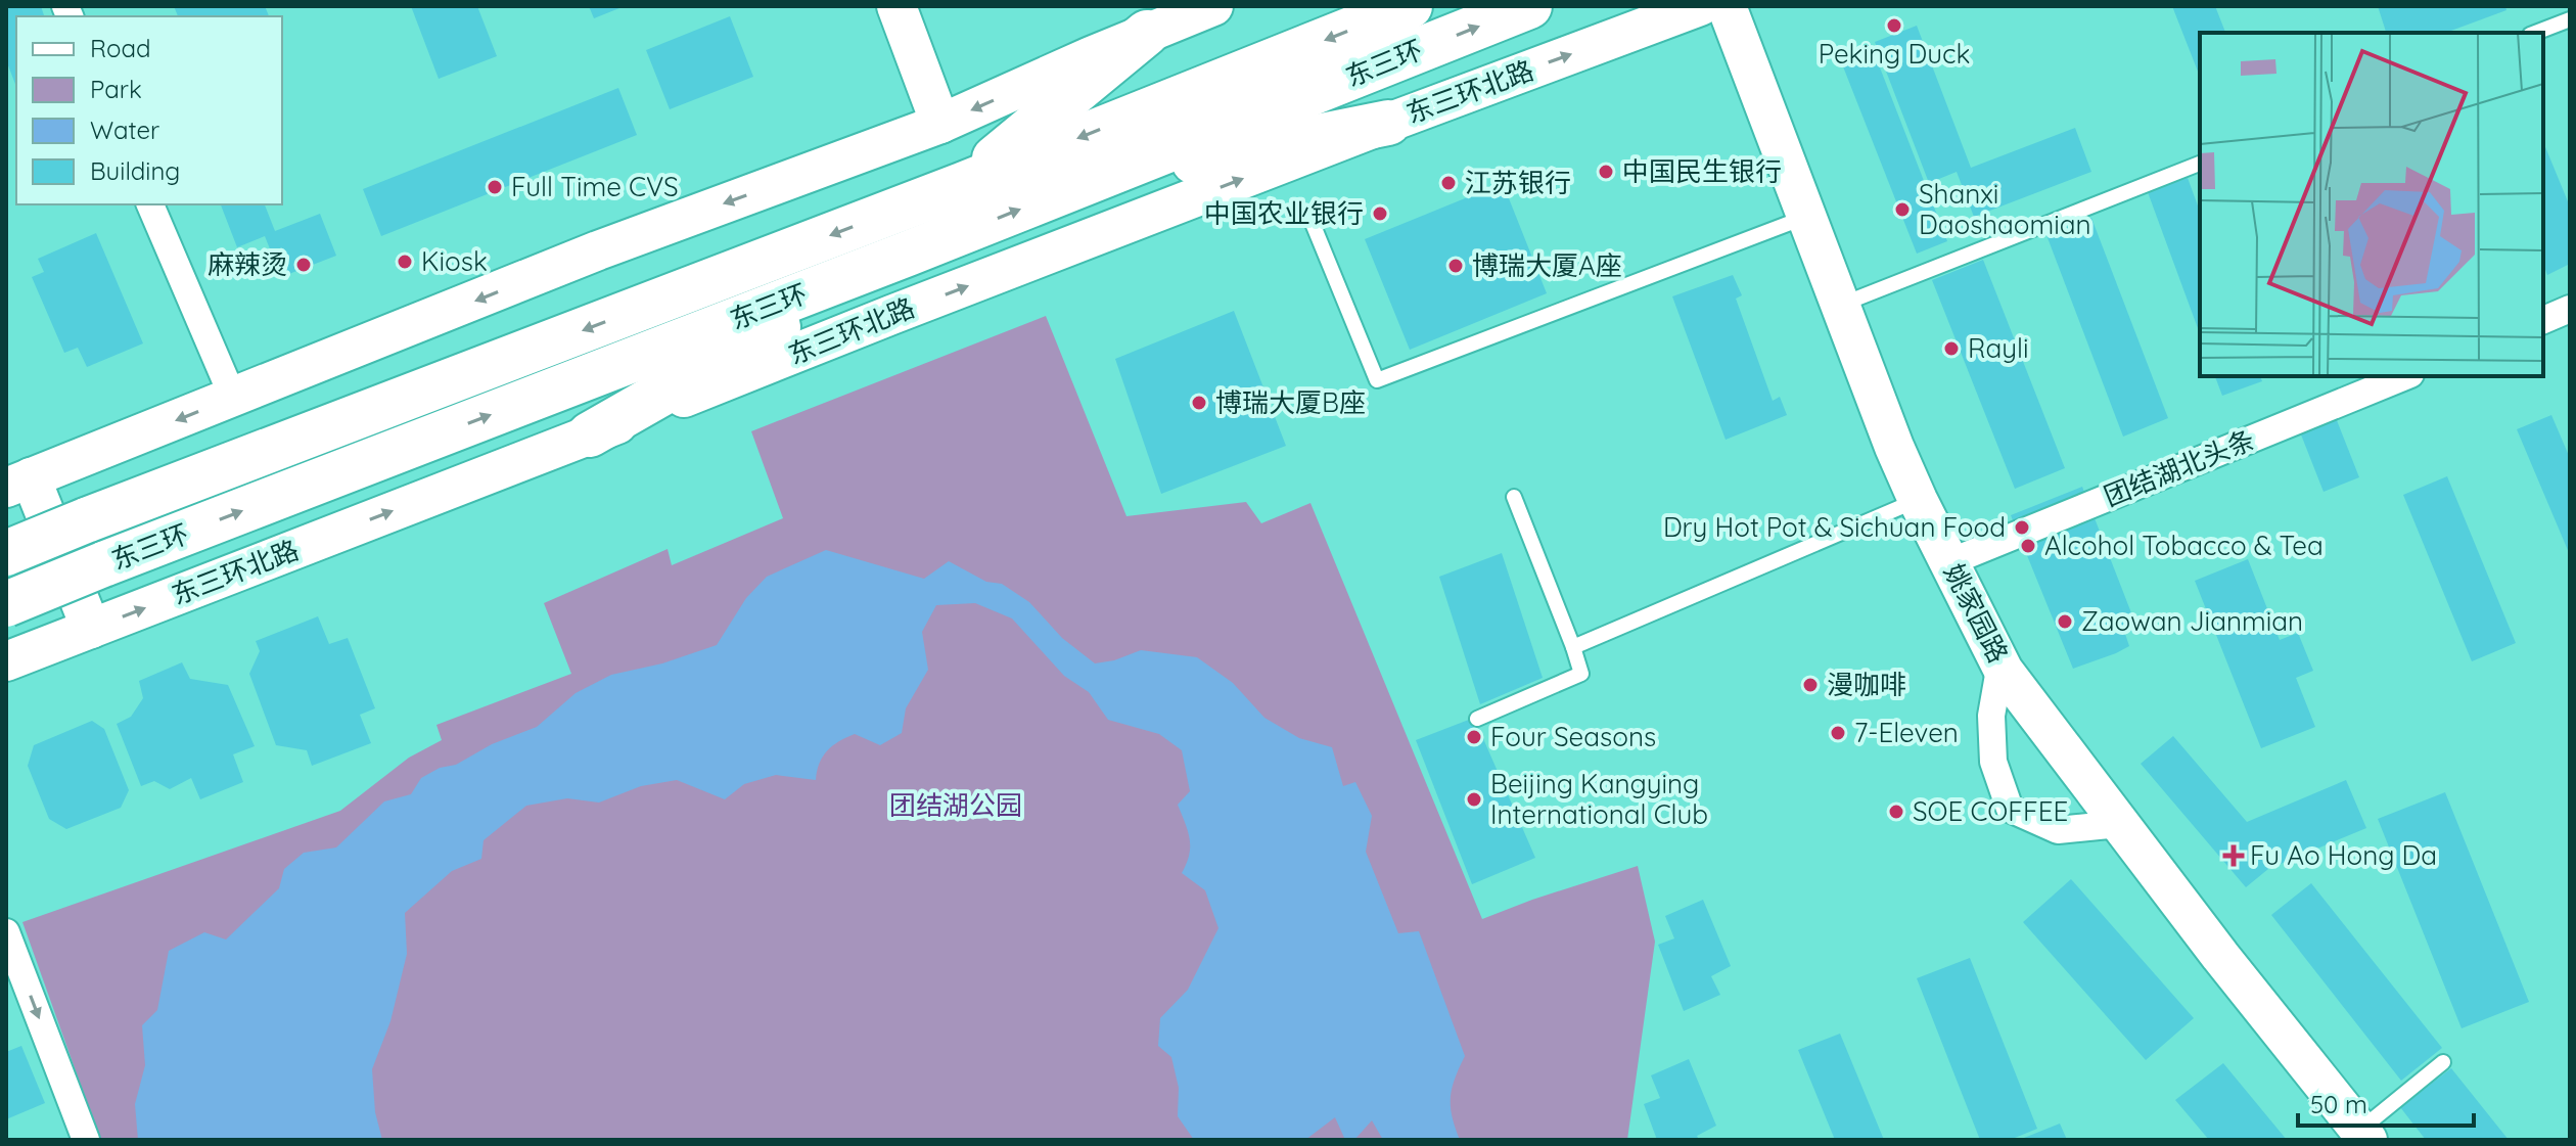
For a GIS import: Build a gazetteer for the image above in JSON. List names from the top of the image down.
{
  "streets": {
    "highway": ["东三环"],
    "street": ["东三环北路", "团结湖北头条", "姚家园路"]
  },
  "crossings": [
    ["团结湖北头条", "姚家园路"]
  ],
  "parks": ["团结湖公园"],
  "places": {
    "other": [
      "Peking Duck",
      "中国民生银行",
      "江苏银行",
      "Full Time CVS",
      "Shanxi Daoshaomian",
      "中国农业银行",
      "Kiosk",
      "麻辣烫",
      "博瑞大厦A座",
      "Rayli",
      "博瑞大厦B座",
      "Dry Hot Pot & Sichuan Food",
      "Alcohol Tobacco & Tea",
      "Zaowan Jianmian",
      "漫咖啡",
      "7-Eleven",
      "Four Seasons",
      "Beijing Kangying International Club",
      "SOE COFFEE"
    ],
    "health": ["Fu Ao Hong Da"]
  },
  "legend": [
    "Road",
    "Park",
    "Water",
    "Building"
  ],
  "scale_bar": "50 m"
}
